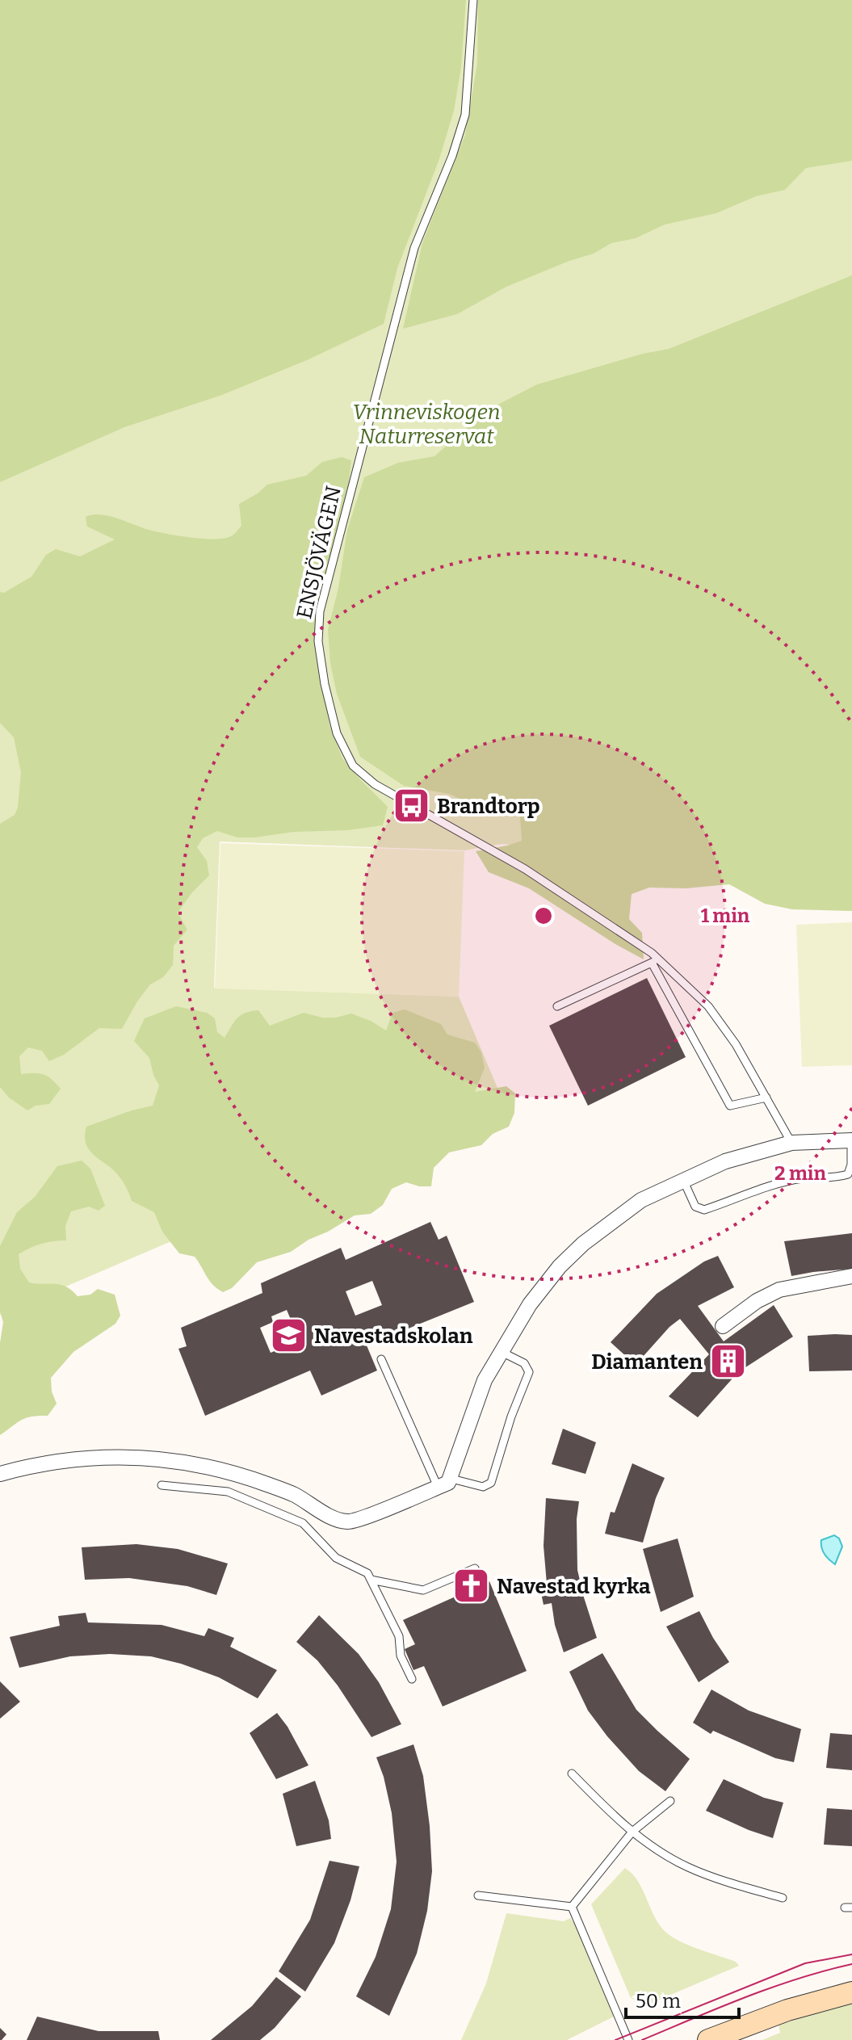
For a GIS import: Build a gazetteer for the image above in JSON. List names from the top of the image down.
{
  "streets": {
    "lane": ["ENSJÖVÄGEN"]
  },
  "parks": ["Vrinneviskogen Naturreservat"],
  "places": {
    "bus stop": ["Brandtorp"],
    "school or university": ["Navestadskolan"],
    "building": ["Diamanten"],
    "church": ["Navestad kyrka"]
  },
  "scale_bar": "50 m",
  "rings": ["1 min", "2 min"]
}
